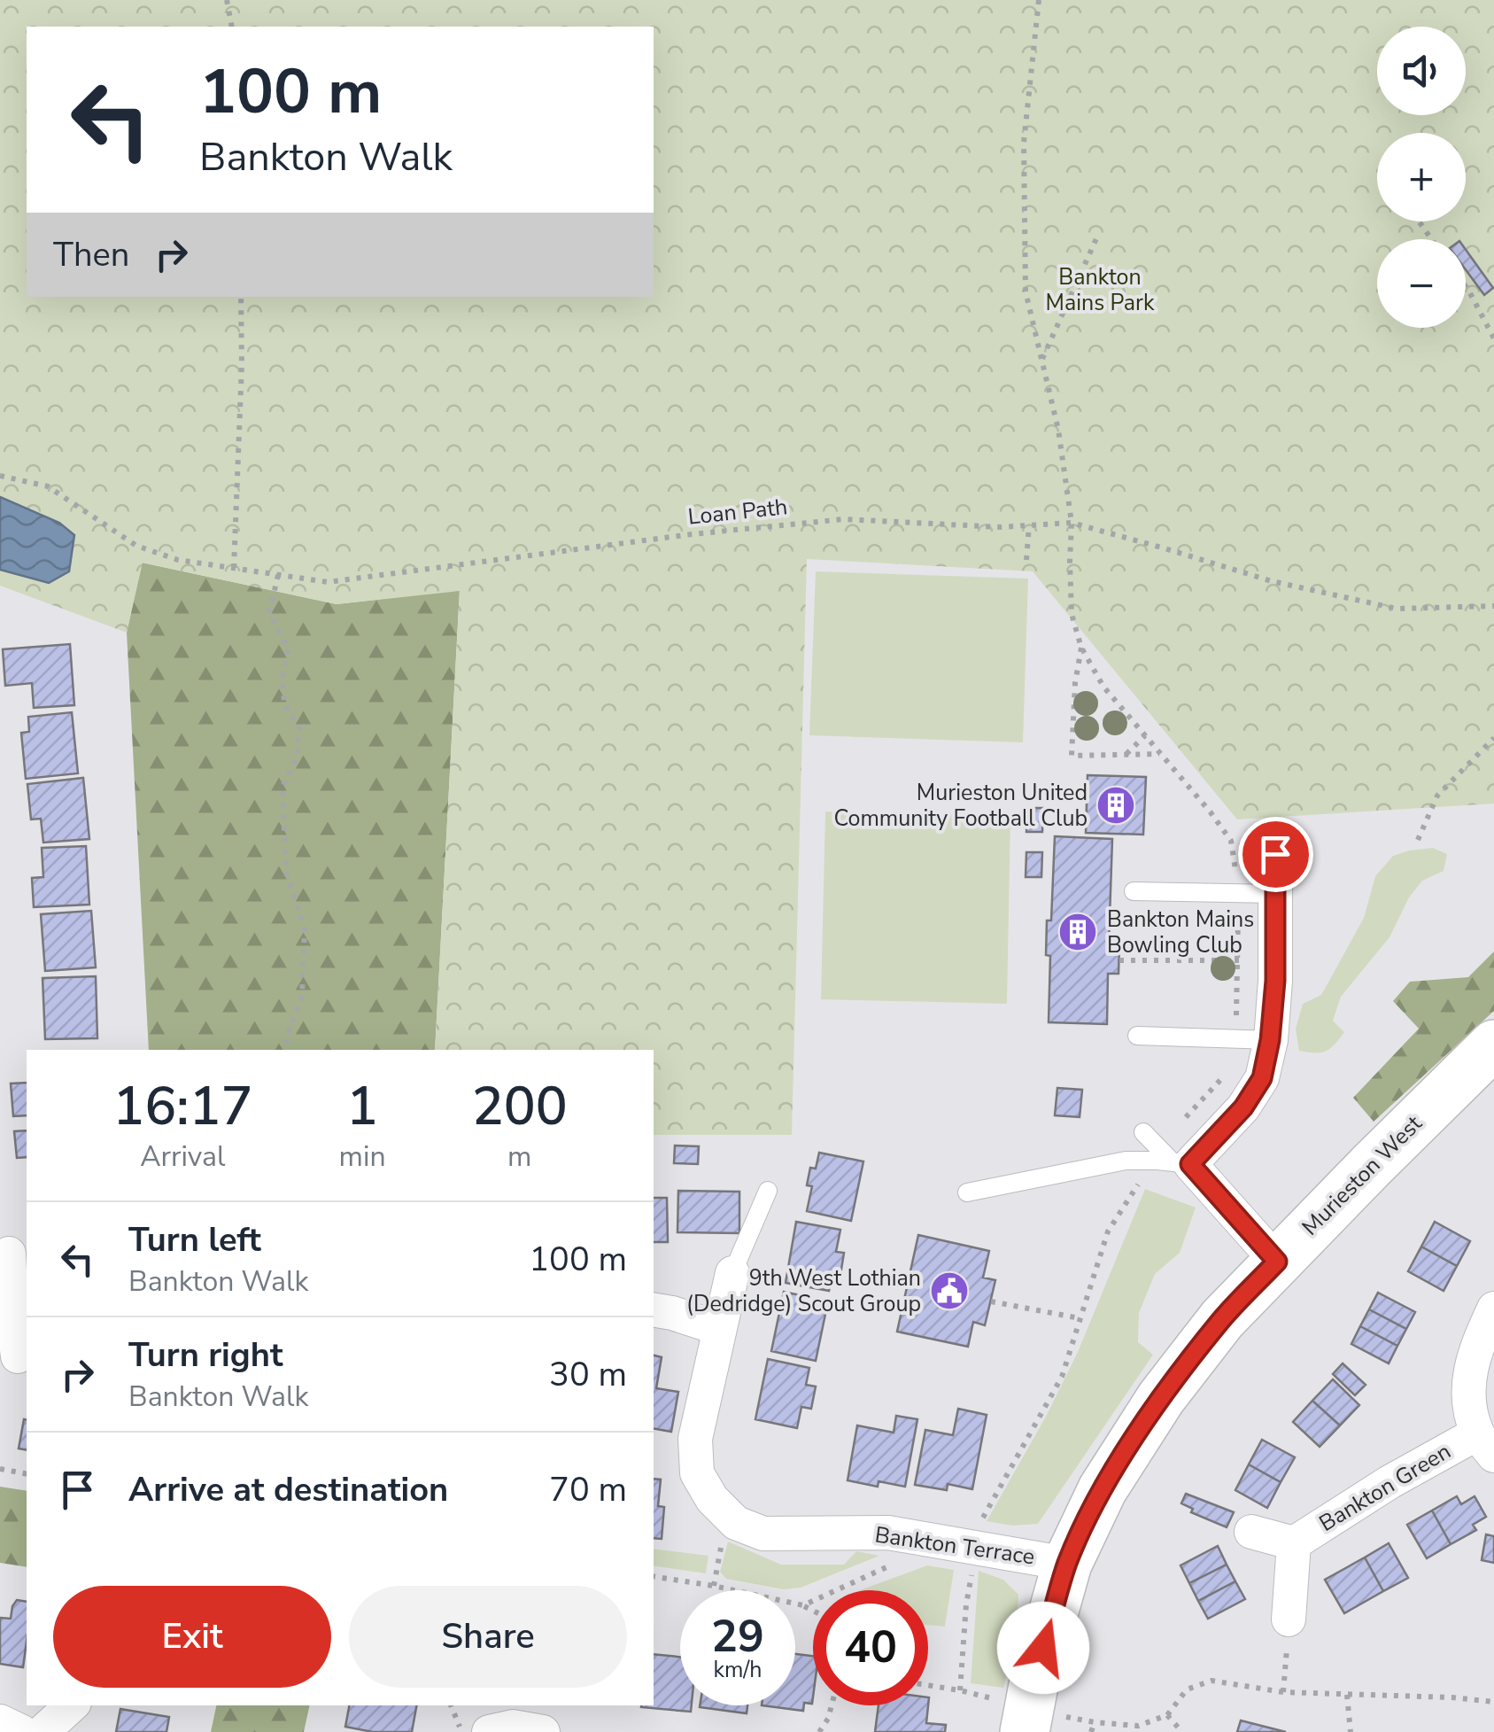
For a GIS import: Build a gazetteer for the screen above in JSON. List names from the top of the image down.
{
  "streets": {
    "street": ["Murieston West", "Bankton Green", "Bankton Terrace"],
    "path": ["Loan Path"]
  },
  "crossings": [
    ["Murieston West", "Bankton Terrace"]
  ],
  "parks": ["Bankton Mains Park"],
  "places": {
    "building": ["Murieston United Community Football Club", "Bankton Mains Bowling Club"],
    "public building": ["9th West Lothian (Dedridge) Scout Group"]
  },
  "page": {
    "map_buttons": ["+", "−"],
    "turn": ["100 m", "Bankton Walk"],
    "then": "Then",
    "eta": [
      "16:17",
      "Arrival",
      "1",
      "min",
      "200",
      "m"
    ],
    "list": [
      {
        "name": "Turn left",
        "note": "Bankton Walk",
        "value": "100 m"
      },
      {
        "name": "Turn right",
        "note": "Bankton Walk",
        "value": "30 m"
      },
      {
        "name": "Arrive at destination",
        "value": "70 m"
      }
    ],
    "buttons": ["Exit", "Share"],
    "speed": "29 km/h",
    "limit": "40"
  }
}
